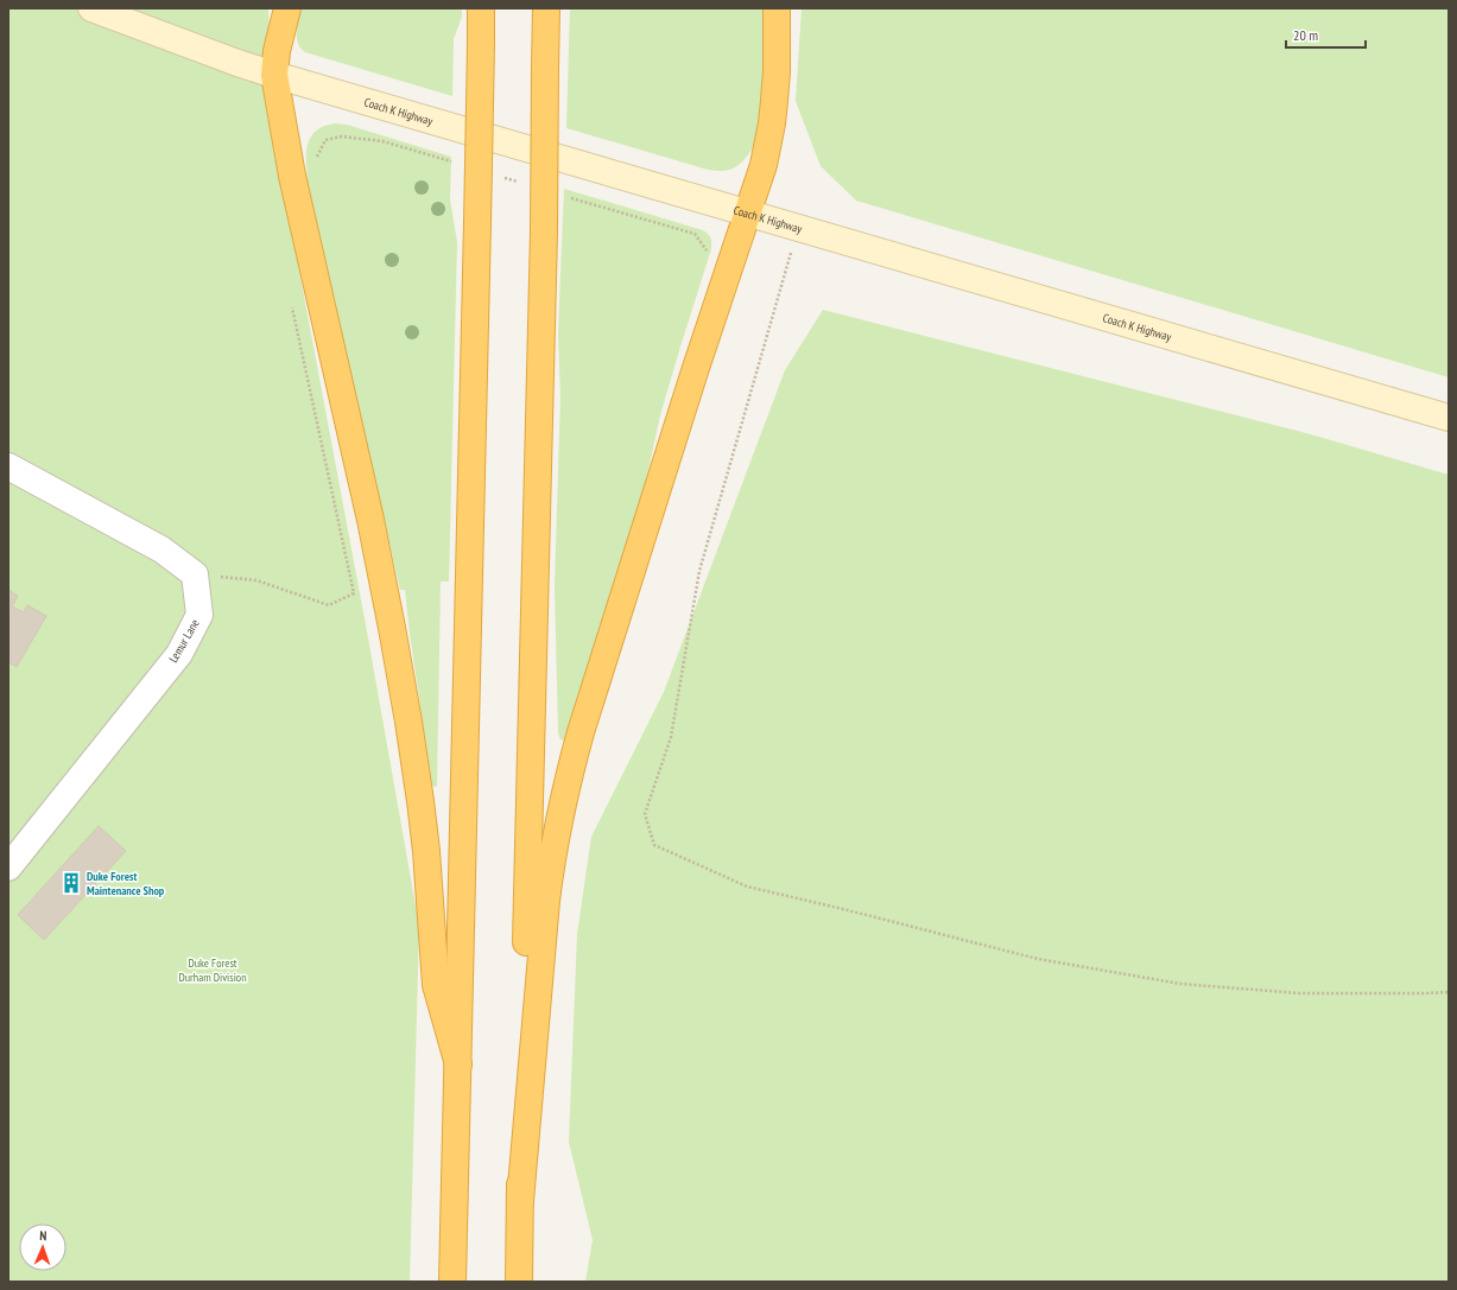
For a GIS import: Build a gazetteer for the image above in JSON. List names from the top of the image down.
{
  "streets": {
    "main road": ["Coach K Highway"],
    "street": ["Lemur Lane"]
  },
  "parks": ["Duke Forest Durham Division"],
  "places": {
    "building": ["Duke Forest Maintenance Shop"]
  },
  "scale_bar": "20 m",
  "north": "top"
}
